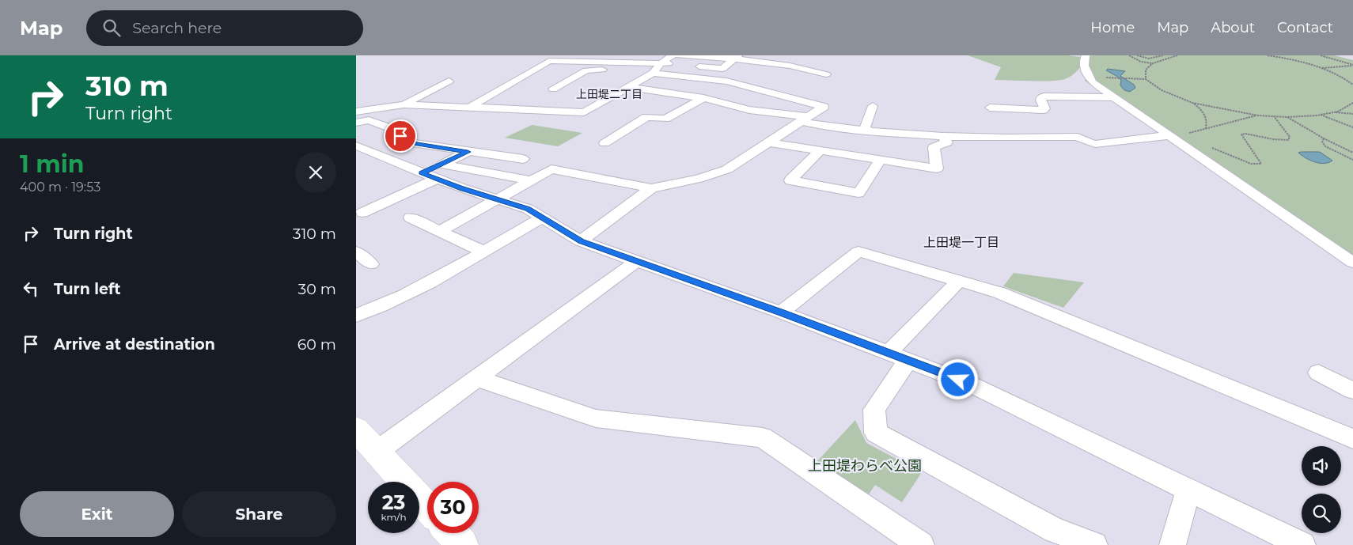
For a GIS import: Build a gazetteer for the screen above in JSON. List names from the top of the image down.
{
  "districts": ["上田堤二丁目", "上田堤一丁目"],
  "parks": ["上田堤わらべ公園"],
  "page": {
    "header": "Map",
    "search": "Search here",
    "nav": [
      "Home",
      "Map",
      "About",
      "Contact"
    ],
    "turn": ["310 m", "Turn right"],
    "heading": ["1 min", "400 m · 19:53"],
    "list": [
      {
        "name": "Turn right",
        "value": "310 m"
      },
      {
        "name": "Turn left",
        "value": "30 m"
      },
      {
        "name": "Arrive at destination",
        "value": "60 m"
      }
    ],
    "speed": "23 km/h",
    "limit": "30",
    "buttons": ["Exit", "Share"]
  }
}
